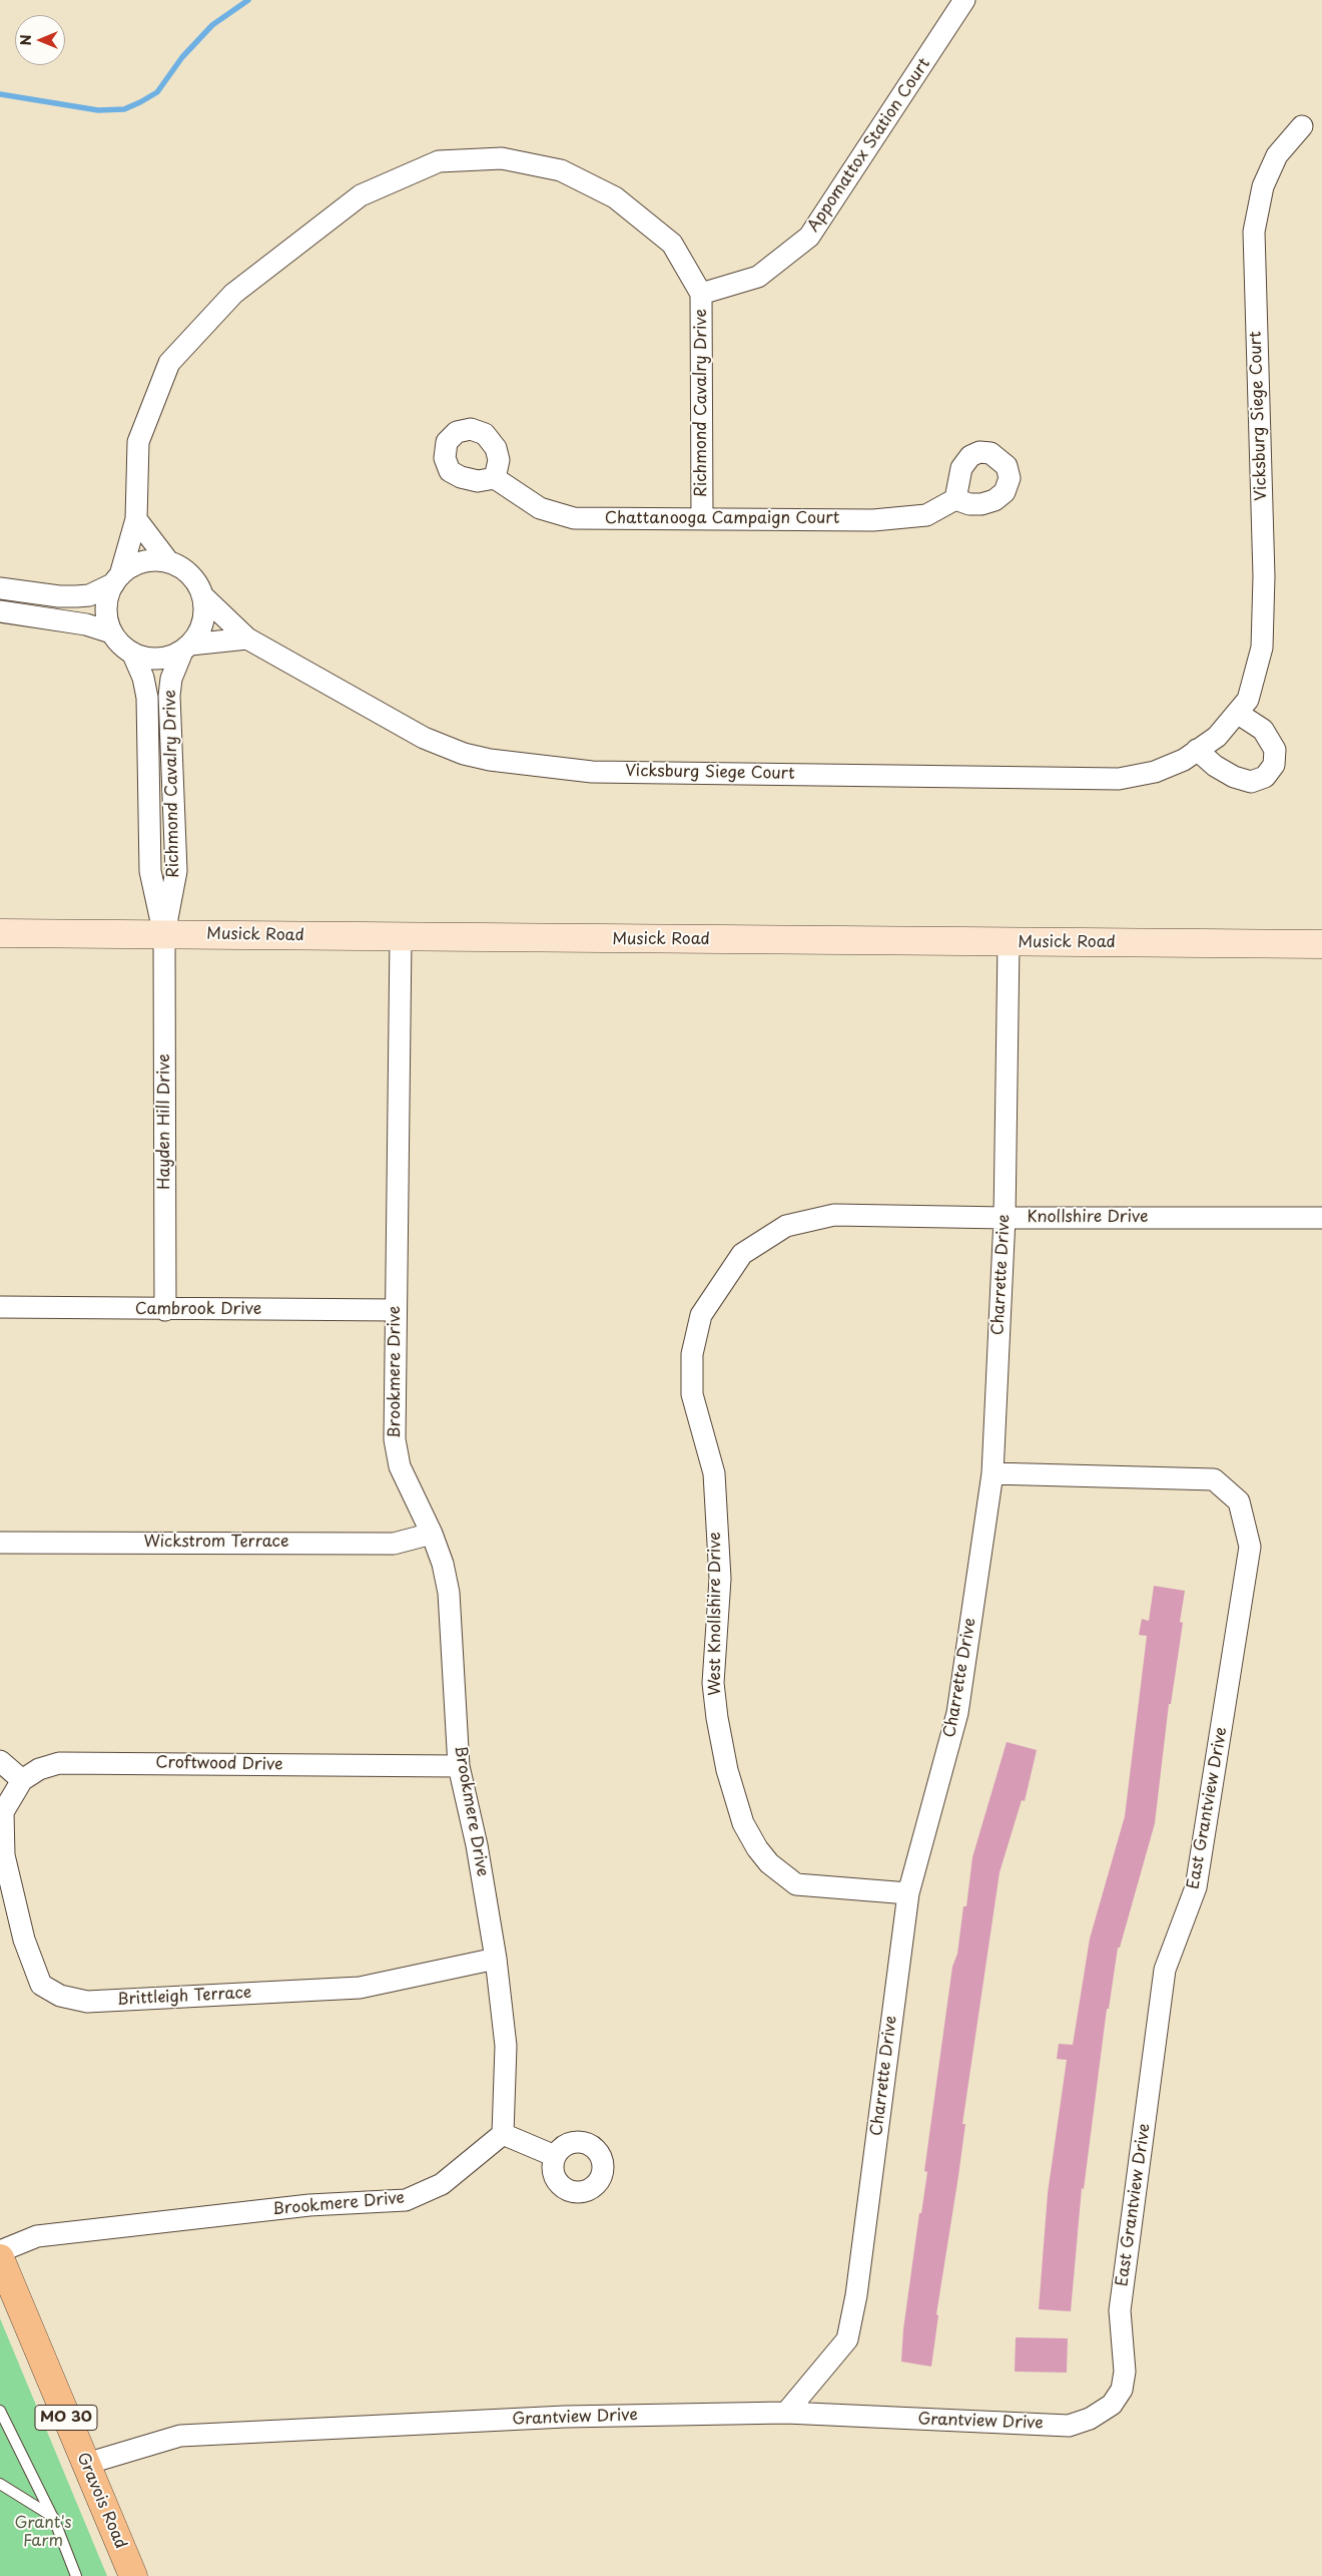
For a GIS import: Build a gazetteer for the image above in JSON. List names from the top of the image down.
{
  "streets": {
    "main road": ["MO 30", "Gravois Road"],
    "street": [
      "Appomattox Station Court",
      "Richmond Cavalry Drive",
      "Vicksburg Siege Court",
      "Chattanooga Campaign Court",
      "Musick Road",
      "Hayden Hill Drive",
      "Knollshire Drive",
      "Charrette Drive",
      "Cambrook Drive",
      "Brookmere Drive",
      "Wickstrom Terrace",
      "West Knollshire Drive",
      "Croftwood Drive",
      "East Grantview Drive",
      "Brittleigh Terrace",
      "Grantview Drive"
    ]
  },
  "crossings": [
    ["Appomattox Station Court", "Richmond Cavalry Drive"],
    ["Richmond Cavalry Drive", "Vicksburg Siege Court"],
    ["Richmond Cavalry Drive", "Chattanooga Campaign Court"],
    ["Richmond Cavalry Drive", "Musick Road"],
    ["Richmond Cavalry Drive", "Hayden Hill Drive"],
    ["Musick Road", "Hayden Hill Drive"],
    ["Musick Road", "Charrette Drive"],
    ["Musick Road", "Brookmere Drive"],
    ["Hayden Hill Drive", "Cambrook Drive"],
    ["Knollshire Drive", "Charrette Drive"],
    ["Knollshire Drive", "West Knollshire Drive"],
    ["Charrette Drive", "West Knollshire Drive"],
    ["Charrette Drive", "East Grantview Drive"],
    ["Charrette Drive", "Grantview Drive"],
    ["Cambrook Drive", "Brookmere Drive"],
    ["Brookmere Drive", "Wickstrom Terrace"],
    ["Brookmere Drive", "Croftwood Drive"],
    ["Brookmere Drive", "Brittleigh Terrace"],
    ["Croftwood Drive", "Brittleigh Terrace"],
    ["East Grantview Drive", "Grantview Drive"],
    ["Grantview Drive", "Gravois Road"]
  ],
  "parks": ["Grant's Farm"],
  "north": "left"
}
